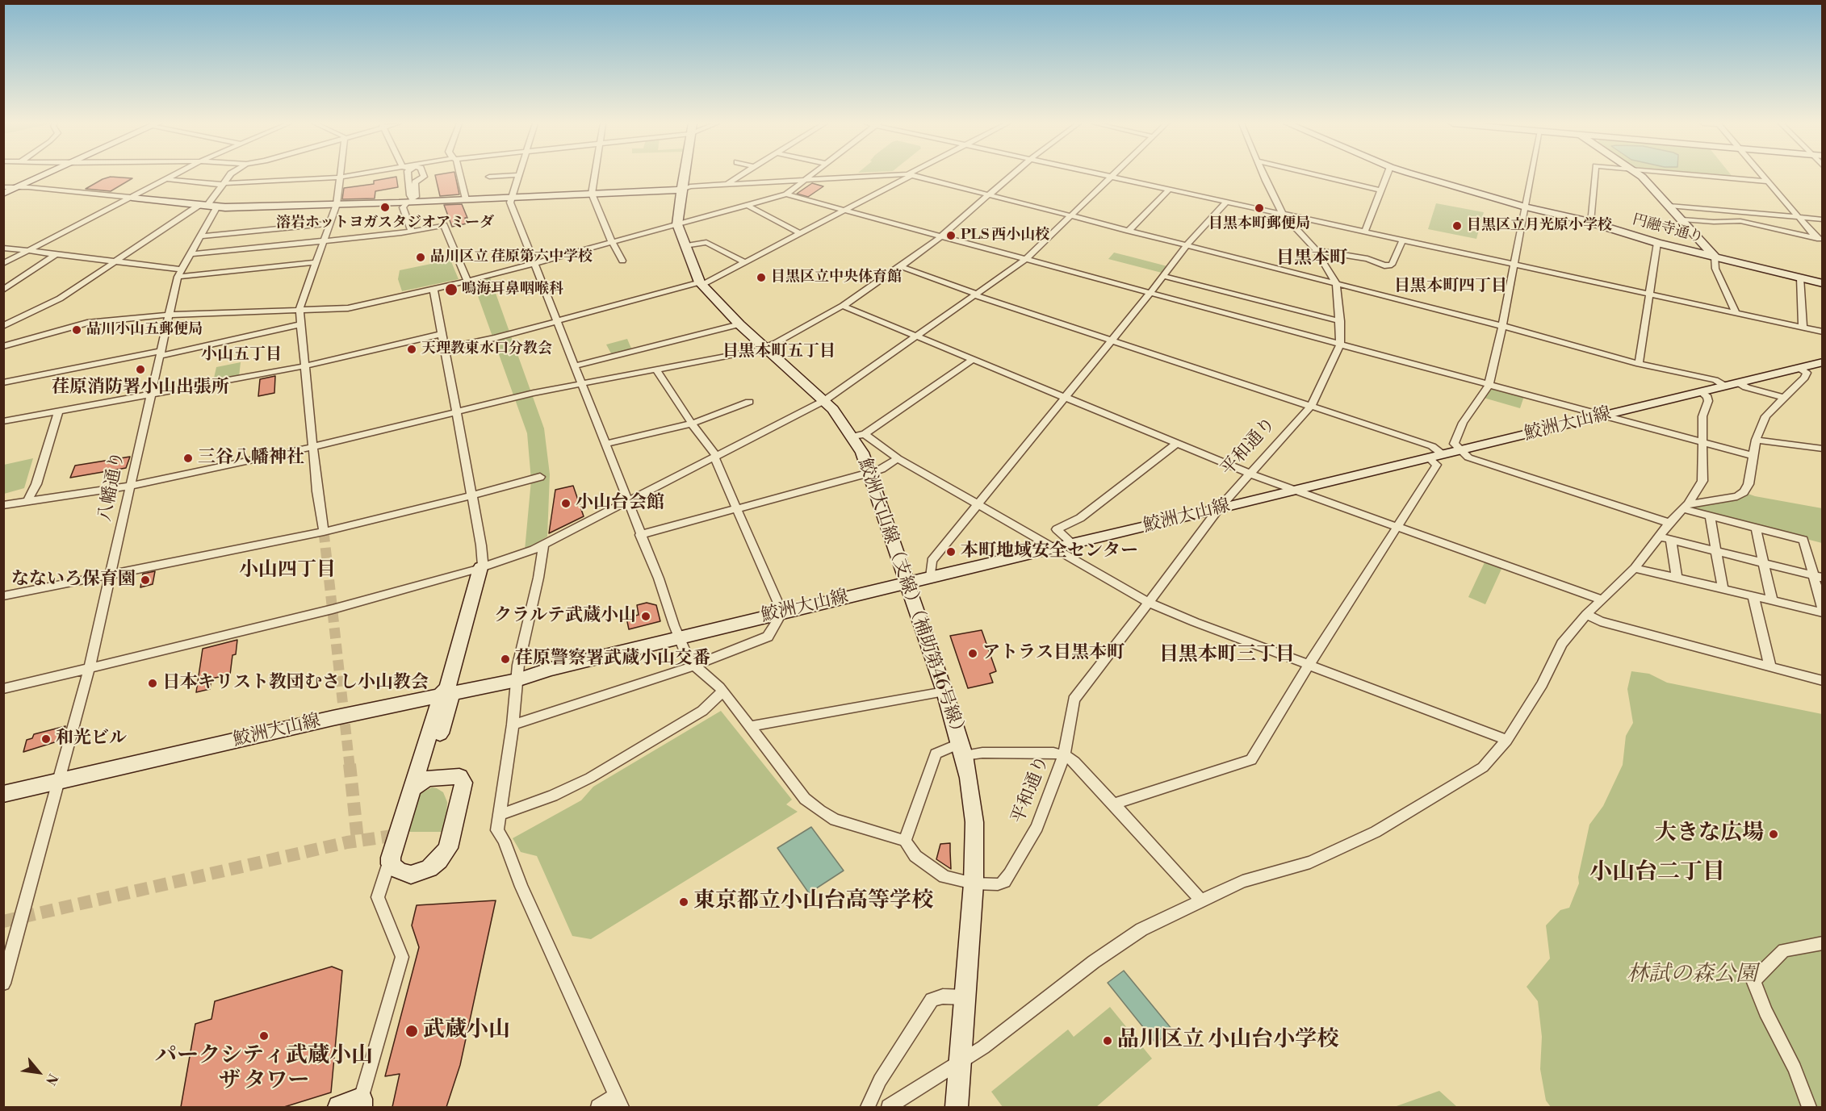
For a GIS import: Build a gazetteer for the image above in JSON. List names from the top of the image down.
{
  "streets": {
    "main road": ["円融寺通り", "鮫洲大山線", "鮫洲大山線（支線）（補助第46号線）"],
    "street": ["平和通り", "八幡通り"]
  },
  "crossings": [
    ["鮫洲大山線", "平和通り"],
    ["鮫洲大山線", "八幡通り"],
    ["鮫洲大山線", "鮫洲大山線（支線）（補助第46号線）"],
    ["平和通り", "鮫洲大山線（支線）（補助第46号線）"]
  ],
  "districts": [
    "目黒本町",
    "目黒本町四丁目",
    "目黒本町五丁目",
    "小山五丁目",
    "小山四丁目",
    "目黒本町三丁目",
    "小山台二丁目"
  ],
  "parks": ["林試の森公園"],
  "places": [
    "溶岩ホットヨガスタジオアミーダ",
    "目黒本町郵便局",
    "目黒区立月光原小学校",
    "PLS 西小山校",
    "品川区立 荏原第六中学校",
    "目黒区立中央体育館",
    "鳴海耳鼻咽喉科",
    "品川小山五郵便局",
    "天理教東水口分教会",
    "荏原消防署小山出張所",
    "三谷八幡神社",
    "小山台会館",
    "本町地域安全センター",
    "なないろ保育園",
    "クラルテ武蔵小山",
    "アトラス目黒本町",
    "荏原警察署武蔵小山交番",
    "日本キリスト教団むさし小山教会",
    "和光ビル",
    "大きな広場",
    "東京都立小山台高等学校",
    "武蔵小山",
    "パークシティ武蔵小山 ザ タワー",
    "品川区立 小山台小学校"
  ],
  "north": "bottom right"
}
